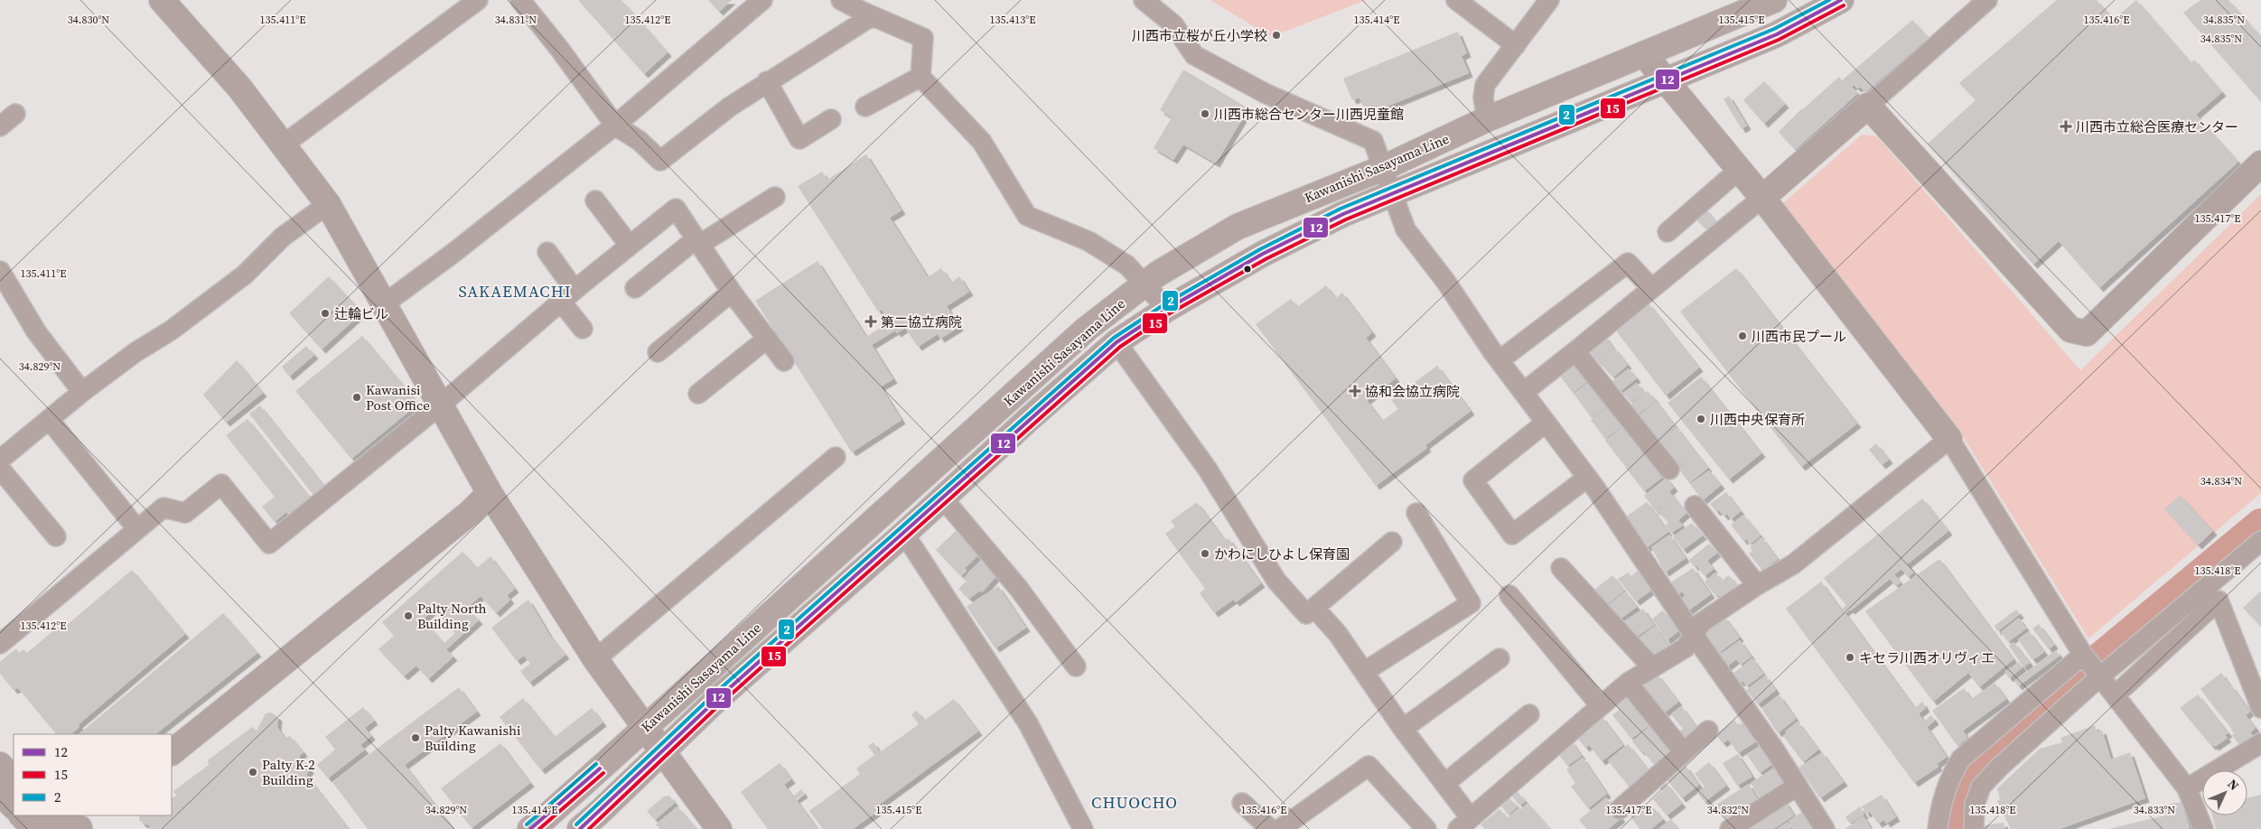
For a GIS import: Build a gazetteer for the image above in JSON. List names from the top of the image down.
{
  "streets": {
    "main road": ["Kawanishi Sasayama Line"]
  },
  "districts": ["SAKAEMACHI", "CHUOCHO"],
  "places": {
    "other": [
      "川西市立桜が丘小学校",
      "川西市総合センター川西児童館",
      "辻輪ビル",
      "川西市民プール",
      "Kawanisi Post Office",
      "川西中央保育所",
      "かわにしひよし保育園",
      "Palty North Building",
      "キセラ川西オリヴィエ",
      "Palty Kawanishi Building",
      "Palty K-2 Building"
    ],
    "health": ["川西市立総合医療センター", "第二協立病院", "協和会協立病院"]
  },
  "lines": ["transit line 12", "transit line 2", "transit line 15"],
  "legend": ["12", "15", "2"],
  "north": "top right",
  "coordinates": [
    "135.411°E",
    "135.412°E",
    "135.413°E",
    "135.414°E",
    "135.415°E",
    "135.416°E",
    "34.830°N",
    "34.831°N",
    "34.835°N",
    "135.417°E",
    "34.829°N",
    "34.834°N",
    "135.418°E",
    "34.832°N",
    "34.833°N"
  ]
}
